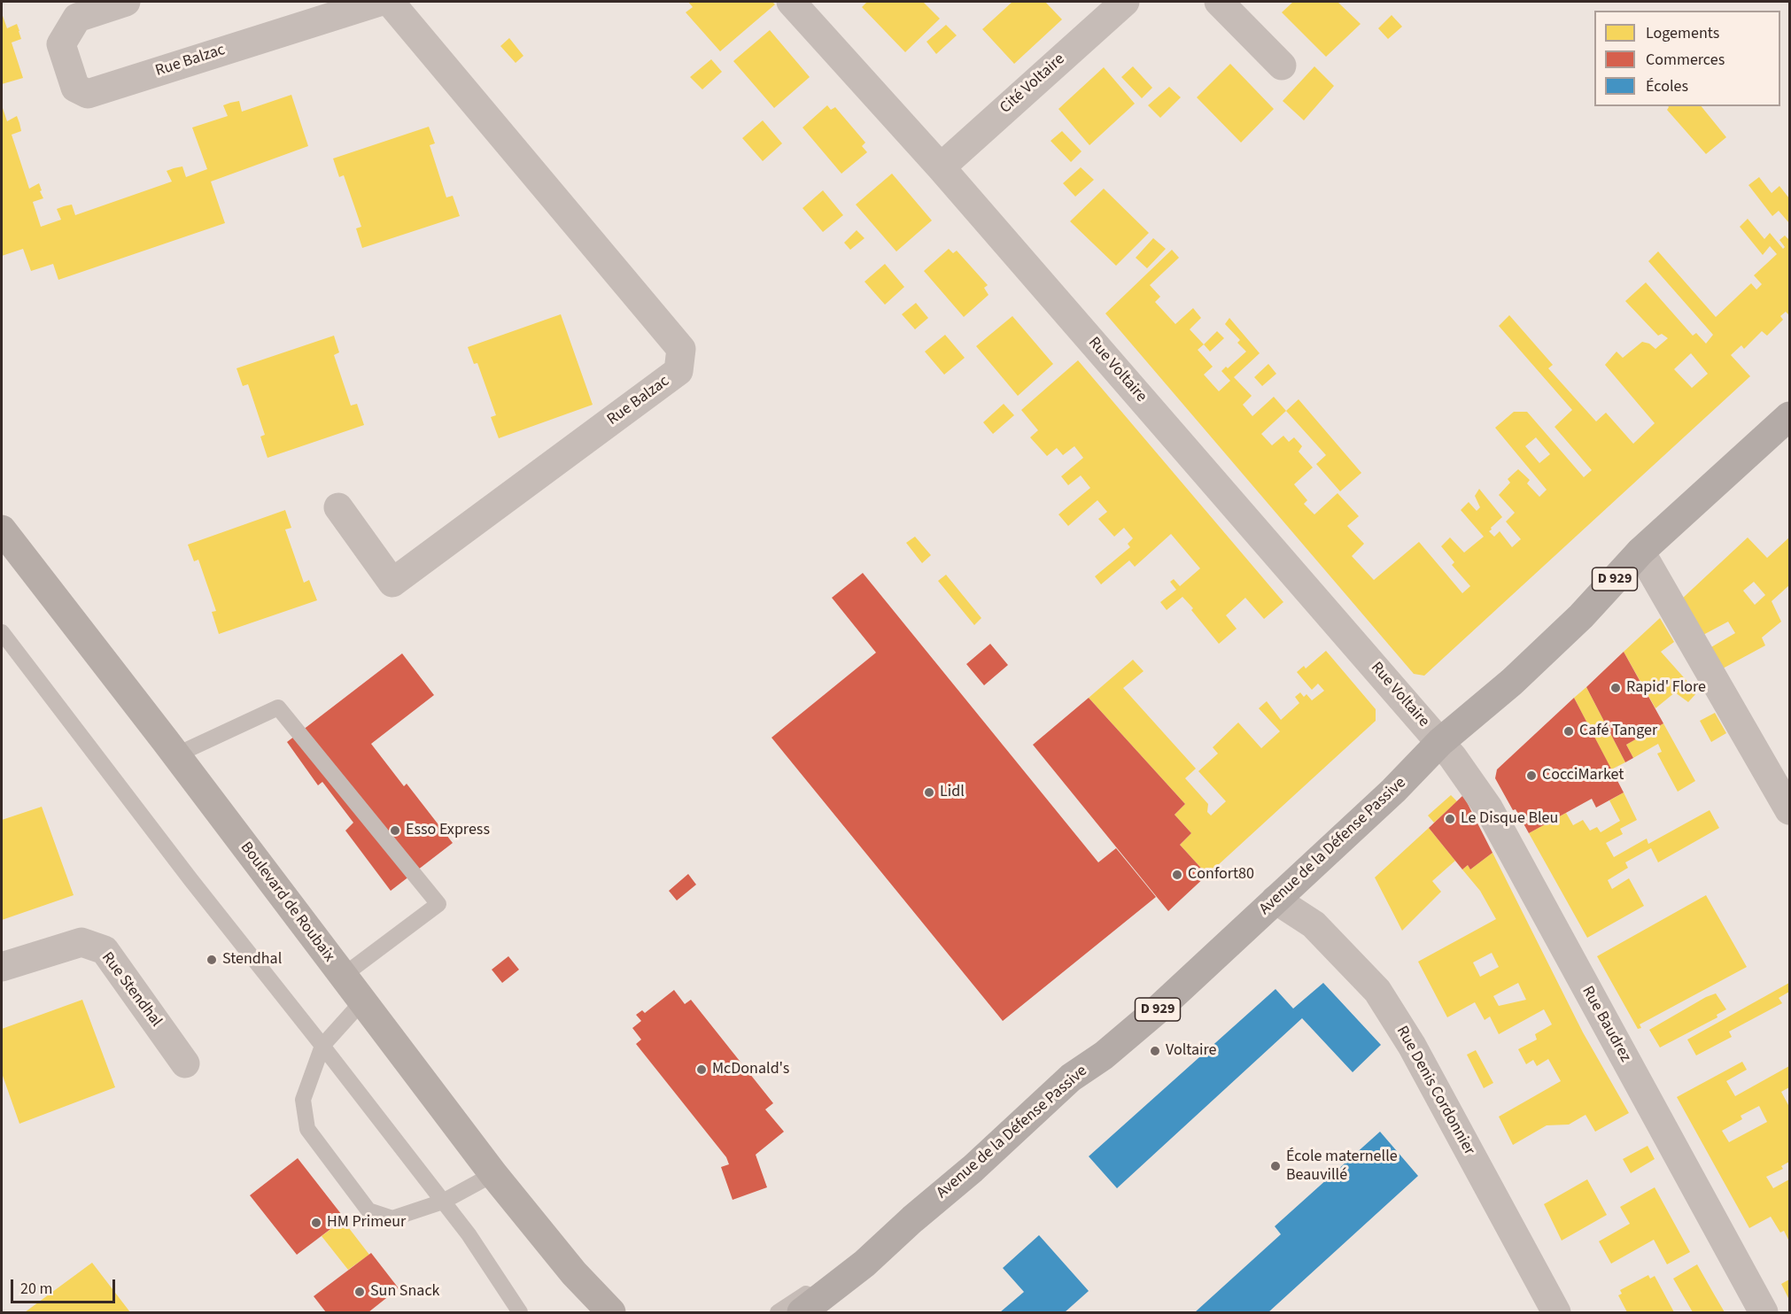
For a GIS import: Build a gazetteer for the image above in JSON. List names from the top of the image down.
{
  "streets": {
    "main road": ["D 929", "Avenue de la Défense Passive", "Boulevard de Roubaix"],
    "street": [
      "Rue Balzac",
      "Cité Voltaire",
      "Rue Voltaire",
      "Rue Stendhal",
      "Rue Baudrez",
      "Rue Denis Cordonnier"
    ]
  },
  "crossings": [
    ["Cité Voltaire", "Rue Voltaire"],
    ["Rue Voltaire", "Avenue de la Défense Passive"],
    ["Rue Voltaire", "Rue Baudrez"],
    ["Avenue de la Défense Passive", "Rue Baudrez"],
    ["Avenue de la Défense Passive", "Rue Denis Cordonnier"]
  ],
  "places": [
    "Rapid' Flore",
    "Café Tanger",
    "CocciMarket",
    "Lidl",
    "Le Disque Bleu",
    "Esso Express",
    "Confort80",
    "Stendhal",
    "Voltaire",
    "McDonald's",
    "École maternelle Beauvillé",
    "HM Primeur",
    "Sun Snack"
  ],
  "legend": ["Logements", "Commerces", "Écoles"],
  "scale_bar": "20 m"
}
